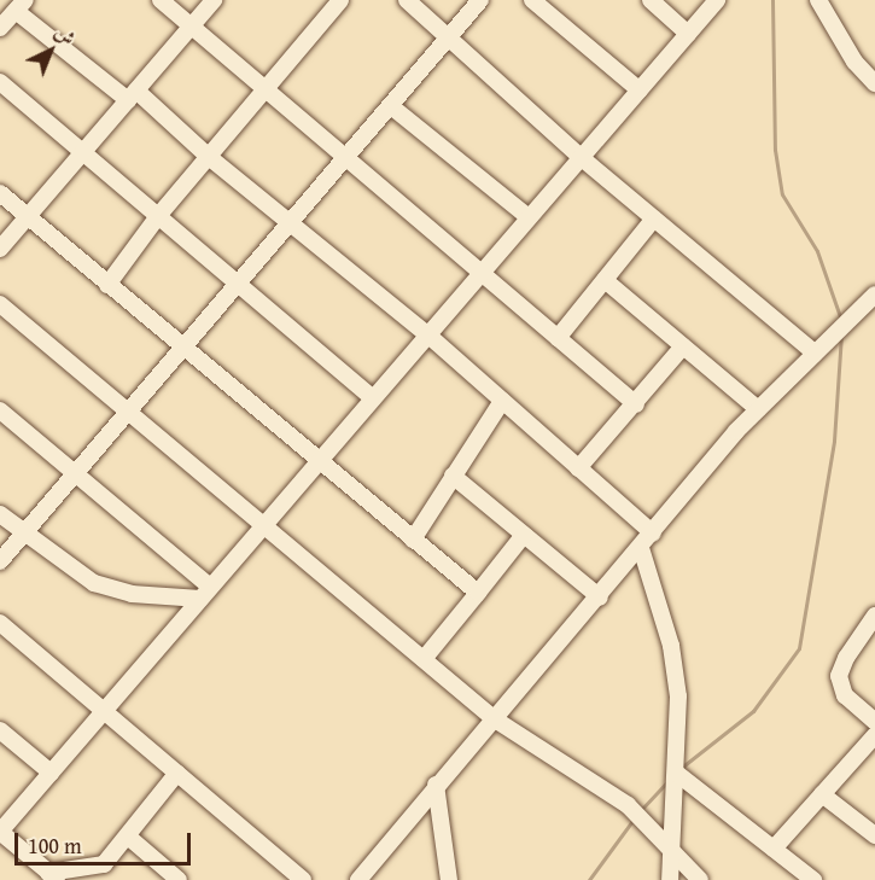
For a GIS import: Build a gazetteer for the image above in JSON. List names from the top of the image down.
{
  "scale_bar": "100 m",
  "north": "top right"
}
